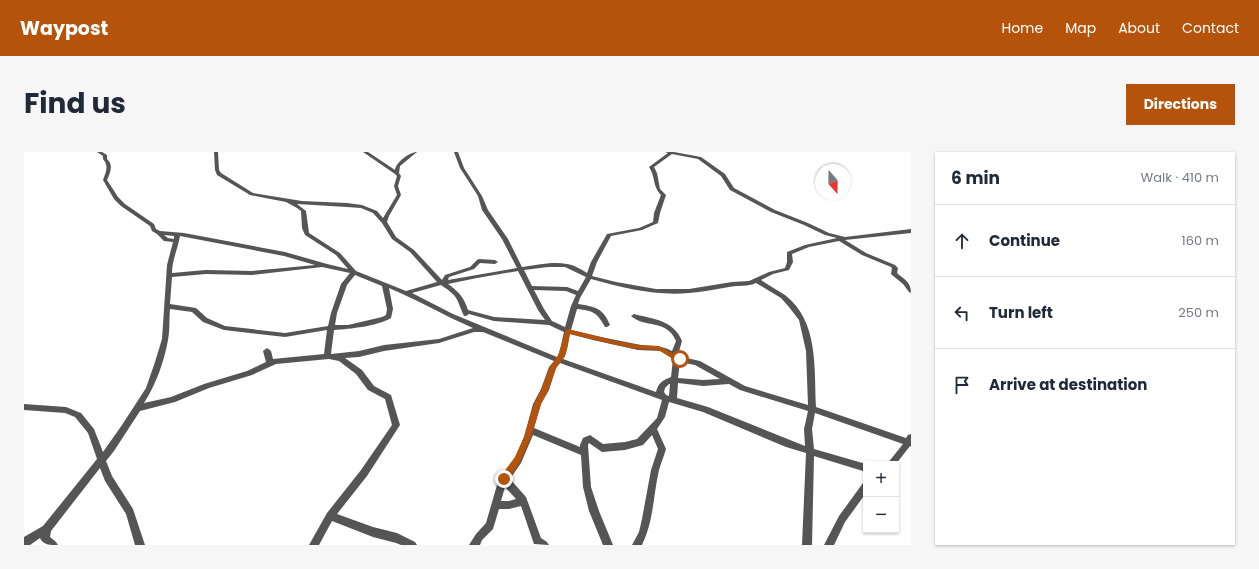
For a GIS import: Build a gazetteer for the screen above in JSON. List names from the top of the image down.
{
  "north": "bottom",
  "page": {
    "header": "Waypost",
    "nav": [
      "Home",
      "Map",
      "About",
      "Contact"
    ],
    "title": "Find us",
    "buttons": "Directions",
    "heading": ["6 min", "Walk · 410 m"],
    "list": [
      ["Continue", "160 m"],
      ["Turn left", "250 m"],
      "Arrive at destination"
    ],
    "map_buttons": ["+", "−"]
  }
}
